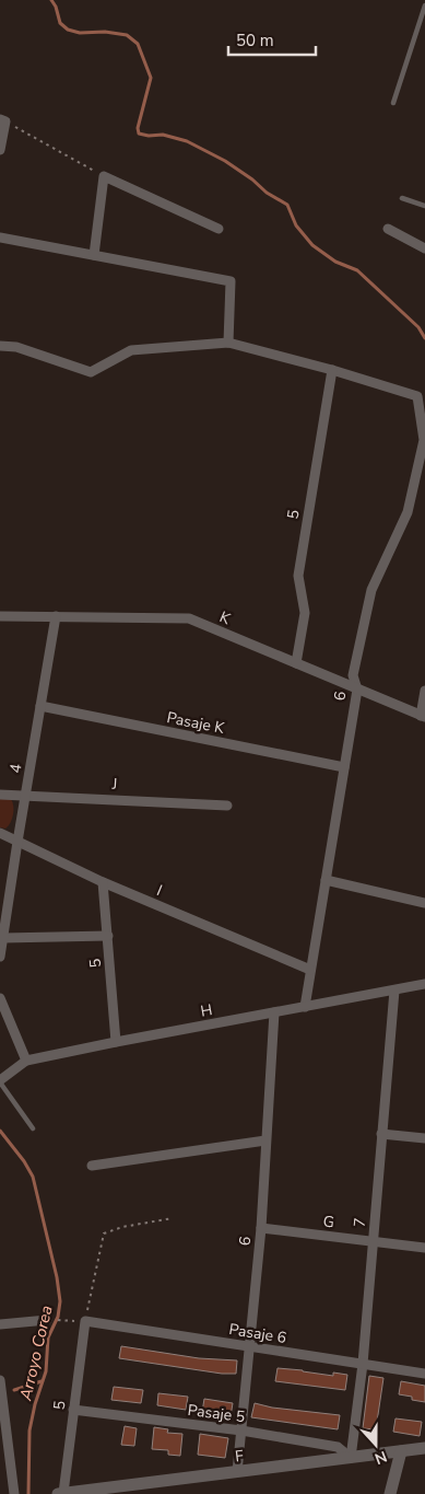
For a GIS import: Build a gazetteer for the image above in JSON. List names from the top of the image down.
{
  "streets": {
    "street": [
      "5",
      "K",
      "6",
      "Pasaje K",
      "4",
      "J",
      "I",
      "H",
      "G",
      "7",
      "Pasaje 6",
      "Pasaje 5",
      "F"
    ]
  },
  "crossings": [
    ["5", "K"],
    ["5", "6"],
    ["5", "I"],
    ["5", "H"],
    ["5", "Pasaje 6"],
    ["5", "Pasaje 5"],
    ["5", "F"],
    ["K", "6"],
    ["K", "4"],
    ["6", "Pasaje K"],
    ["6", "I"],
    ["6", "H"],
    ["6", "G"],
    ["6", "Pasaje 6"],
    ["6", "Pasaje 5"],
    ["6", "F"],
    ["Pasaje K", "4"],
    ["4", "J"],
    ["4", "I"],
    ["H", "7"],
    ["G", "7"],
    ["7", "Pasaje 6"],
    ["7", "Pasaje 5"],
    ["7", "F"],
    ["Pasaje 5", "F"]
  ],
  "water": ["Arroyo Corea"],
  "scale_bar": "50 m",
  "north": "bottom"
}
